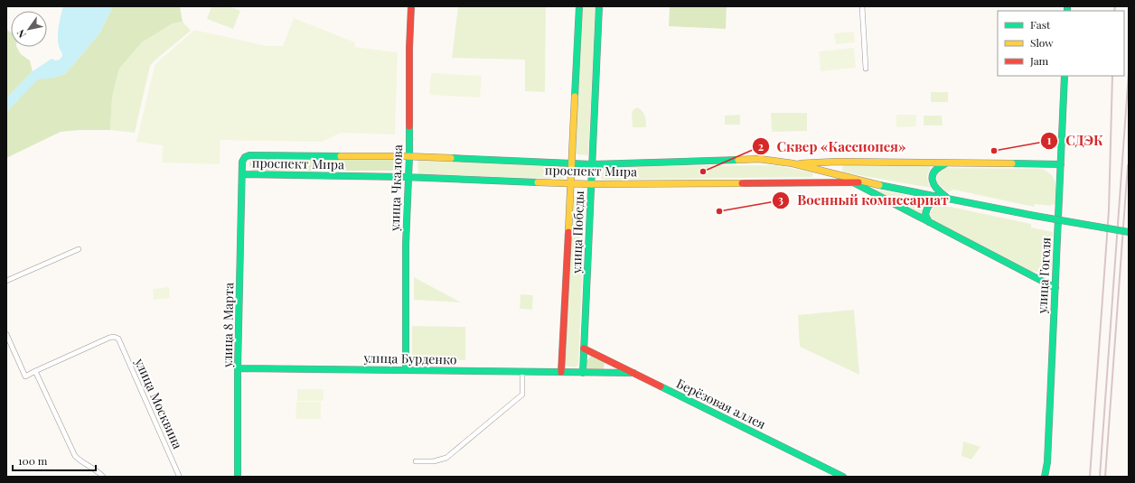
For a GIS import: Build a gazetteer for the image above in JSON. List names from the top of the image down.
{
  "streets": {
    "street": [
      "проспект Мира",
      "улица Чкалова",
      "улица Победы",
      "улица Гоголя",
      "улица 8 Марта",
      "улица Бурденко",
      "улица Москвина",
      "Берёзовая аллея"
    ]
  },
  "crossings": [
    ["проспект Мира", "улица Чкалова"],
    ["проспект Мира", "улица Победы"],
    ["проспект Мира", "улица 8 Марта"],
    ["улица Чкалова", "улица Бурденко"],
    ["улица Победы", "улица Бурденко"],
    ["улица Победы", "Берёзовая аллея"],
    ["улица 8 Марта", "улица Бурденко"],
    ["улица Бурденко", "Берёзовая аллея"]
  ],
  "places": ["СДЭК", "Сквер «Кассиопея»", "Военный комиссариат"],
  "legend": ["Fast", "Slow", "Jam"],
  "scale_bar": "100 m",
  "north": "bottom left"
}
